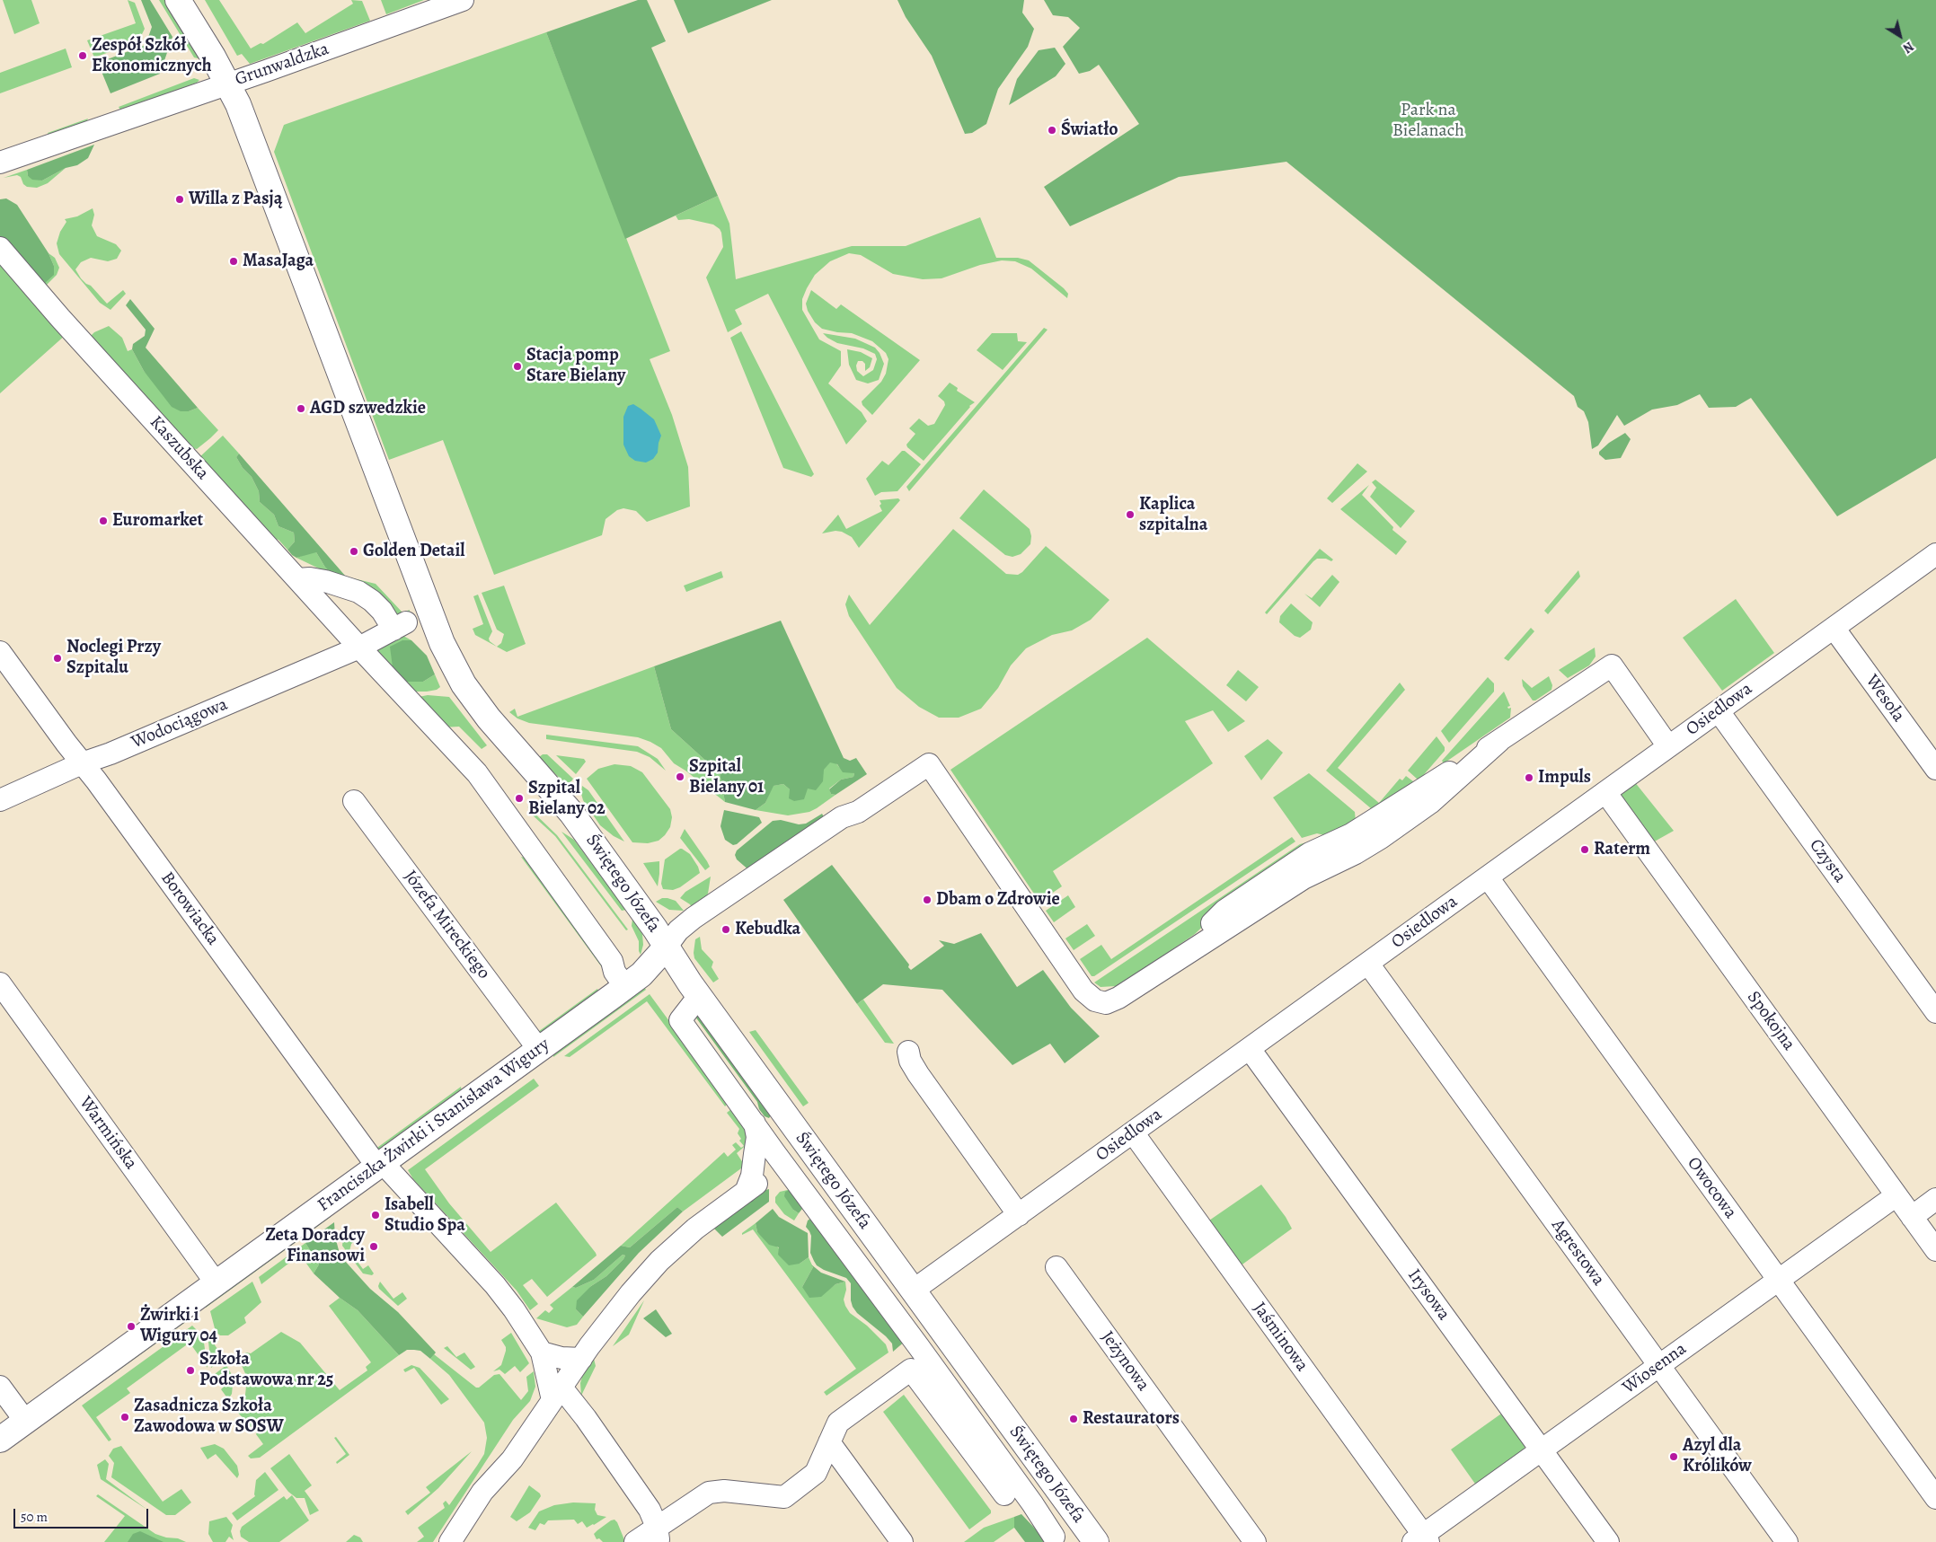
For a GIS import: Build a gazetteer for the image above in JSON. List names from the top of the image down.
{
  "streets": {
    "street": [
      "Grunwaldzka",
      "Kaszubska",
      "Wesoła",
      "Osiedlowa",
      "Wodociągowa",
      "Czysta",
      "Świętego Józefa",
      "Borowiacka",
      "Józefa Mireckiego",
      "Spokojna",
      "Franciszka Żwirki i Stanisława Wigury",
      "Warmińska",
      "Owocowa",
      "Agrestowa",
      "Irysowa",
      "Jaśminowa",
      "Jeżynowa",
      "Wiosenna"
    ]
  },
  "crossings": [
    ["Grunwaldzka", "Świętego Józefa"],
    ["Kaszubska", "Wodociągowa"],
    ["Kaszubska", "Franciszka Żwirki i Stanisława Wigury"],
    ["Wesoła", "Osiedlowa"],
    ["Osiedlowa", "Czysta"],
    ["Osiedlowa", "Świętego Józefa"],
    ["Osiedlowa", "Spokojna"],
    ["Osiedlowa", "Owocowa"],
    ["Osiedlowa", "Agrestowa"],
    ["Osiedlowa", "Irysowa"],
    ["Osiedlowa", "Jaśminowa"],
    ["Wodociągowa", "Borowiacka"],
    ["Świętego Józefa", "Franciszka Żwirki i Stanisława Wigury"],
    ["Borowiacka", "Franciszka Żwirki i Stanisława Wigury"],
    ["Józefa Mireckiego", "Franciszka Żwirki i Stanisława Wigury"],
    ["Spokojna", "Wiosenna"],
    ["Franciszka Żwirki i Stanisława Wigury", "Warmińska"],
    ["Owocowa", "Wiosenna"],
    ["Agrestowa", "Wiosenna"],
    ["Irysowa", "Wiosenna"],
    ["Jaśminowa", "Wiosenna"]
  ],
  "parks": ["Park na Bielanach"],
  "places": [
    "Zespół Szkół Ekonomicznych",
    "Światło",
    "Willa z Pasją",
    "MasaJaga",
    "Stacja pomp Stare Bielany",
    "AGD szwedzkie",
    "Kaplica szpitalna",
    "Euromarket",
    "Golden Detail",
    "Noclegi Przy Szpitalu",
    "Szpital Bielany 01",
    "Impuls",
    "Szpital Bielany 02",
    "Raterm",
    "Dbam o Zdrowie",
    "Kebudka",
    "Isabell Studio Spa",
    "Zeta Doradcy Finansowi",
    "Żwirki i Wigury 04",
    "Szkoła Podstawowa nr 25",
    "Zasadnicza Szkoła Zawodowa w SOSW",
    "Restaurators",
    "Azyl dla Królików"
  ],
  "scale_bar": "50 m",
  "north": "bottom right"
}
